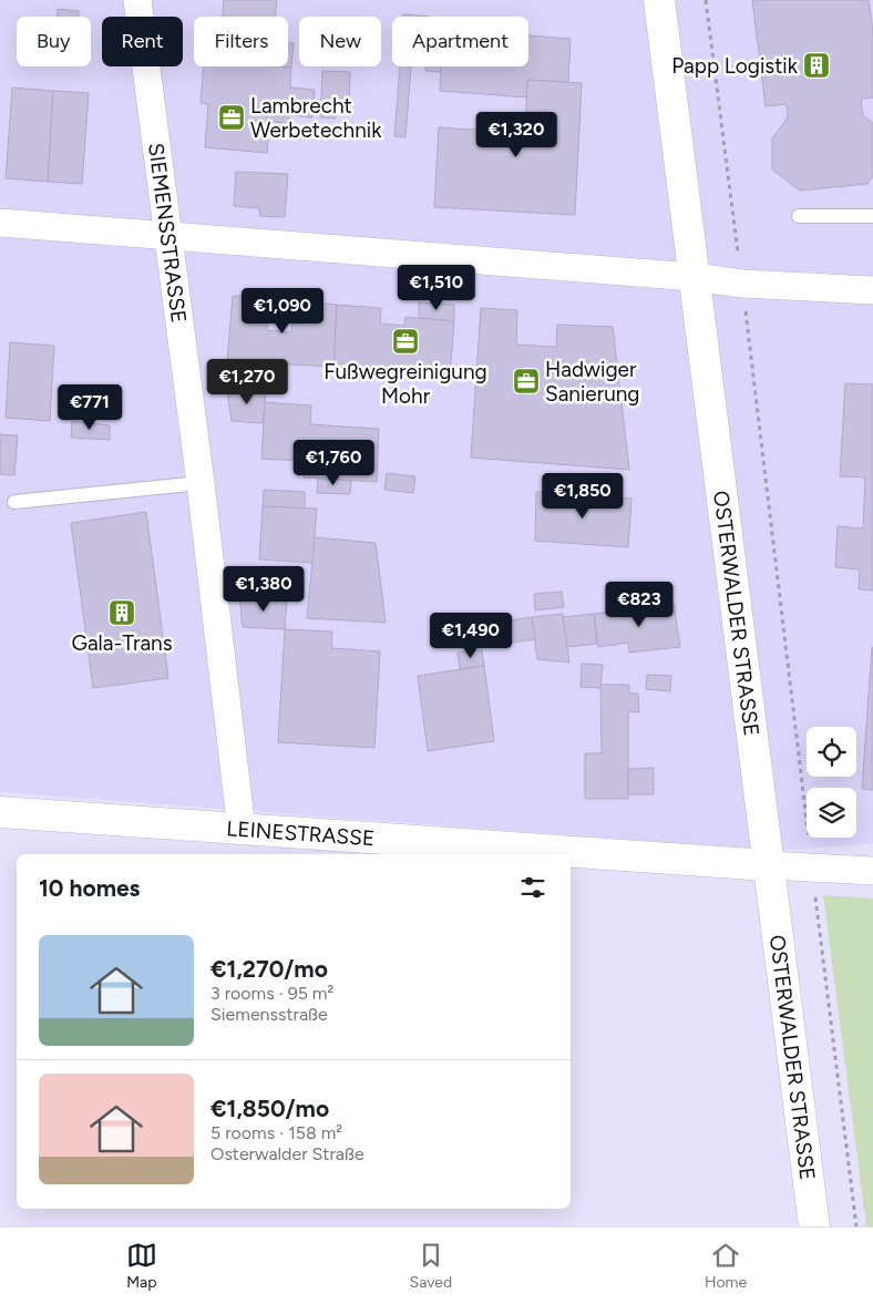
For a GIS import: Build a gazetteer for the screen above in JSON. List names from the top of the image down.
{
  "streets": {
    "street": ["SIEMENSSTRASSE", "OSTERWALDER STRASSE", "LEINESTRASSE"]
  },
  "crossings": [
    ["SIEMENSSTRASSE", "LEINESTRASSE"],
    ["OSTERWALDER STRASSE", "LEINESTRASSE"]
  ],
  "places": {
    "building": ["Papp Logistik", "Gala-Trans"],
    "office": ["Lambrecht Werbetechnik", "Fußwegreinigung Mohr", "Hadwiger Sanierung"]
  },
  "page": {
    "chip": [
      "Buy",
      "Rent",
      "Filters",
      "New",
      "Apartment"
    ],
    "price": [
      "€1,320",
      "€1,510",
      "€1,090",
      "€1,270",
      "€771",
      "€1,760",
      "€1,850",
      "€1,380",
      "€823",
      "€1,490"
    ],
    "heading": "10 homes",
    "list": [
      {
        "name": "€1,270/mo",
        "note": "3 rooms · 95 m² · Siemensstraße"
      },
      {
        "name": "€1,850/mo",
        "note": "5 rooms · 158 m² · Osterwalder Straße"
      }
    ],
    "tabs": ["Map", "Saved", "Home"]
  }
}
